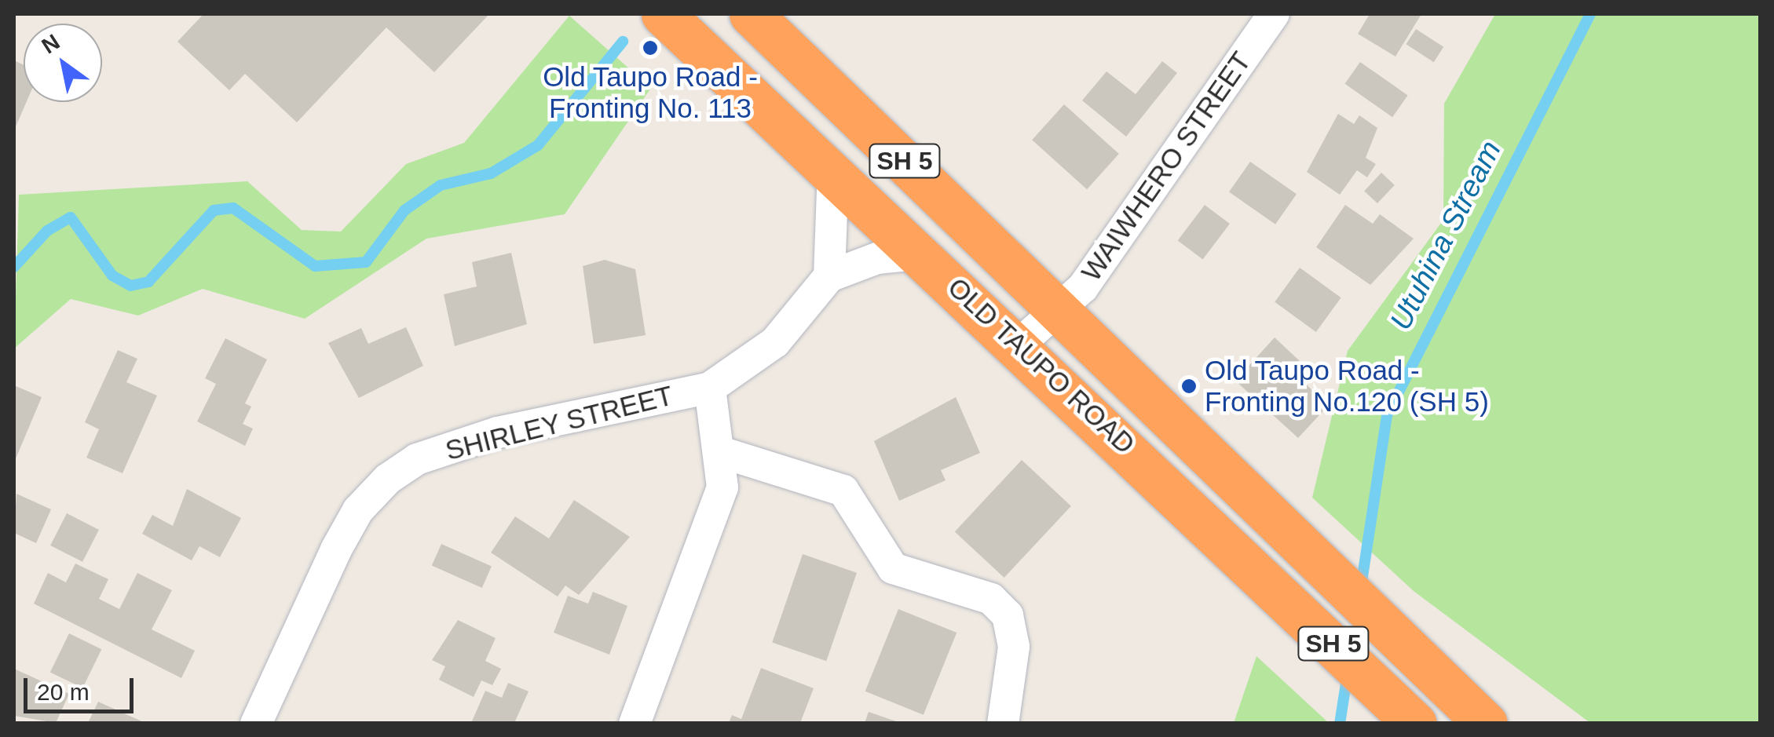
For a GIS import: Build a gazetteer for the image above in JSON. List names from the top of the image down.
{
  "streets": {
    "highway": ["SH 5", "OLD TAUPO ROAD"],
    "street": ["WAIWHERO STREET", "SHIRLEY STREET"]
  },
  "crossings": [
    ["WAIWHERO STREET", "OLD TAUPO ROAD"],
    ["OLD TAUPO ROAD", "SHIRLEY STREET"]
  ],
  "water": ["Utuhina Stream"],
  "places": ["Old Taupo Road - Fronting No. 113", "Old Taupo Road - Fronting No.120 (SH 5)"],
  "scale_bar": "20 m",
  "north": "top left"
}
